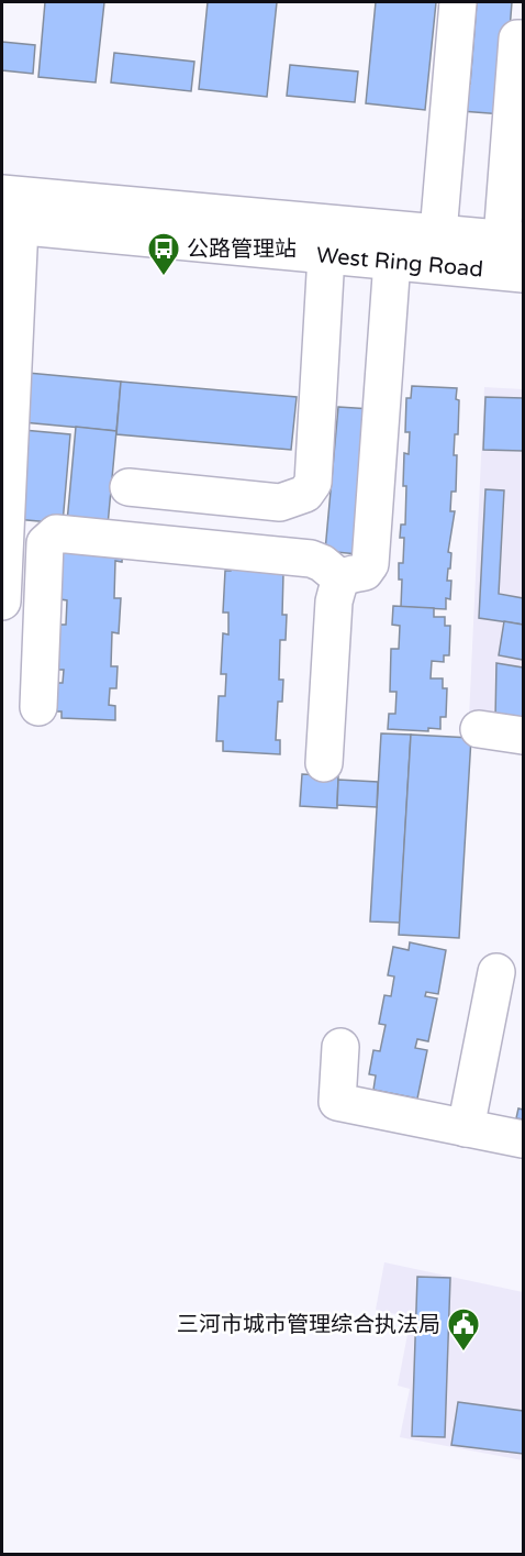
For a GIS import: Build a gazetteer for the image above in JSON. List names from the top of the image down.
{
  "streets": {
    "main road": ["West Ring Road"]
  },
  "places": {
    "bus stop": ["公路管理站"],
    "public building": ["三河市城市管理综合执法局"]
  }
}
